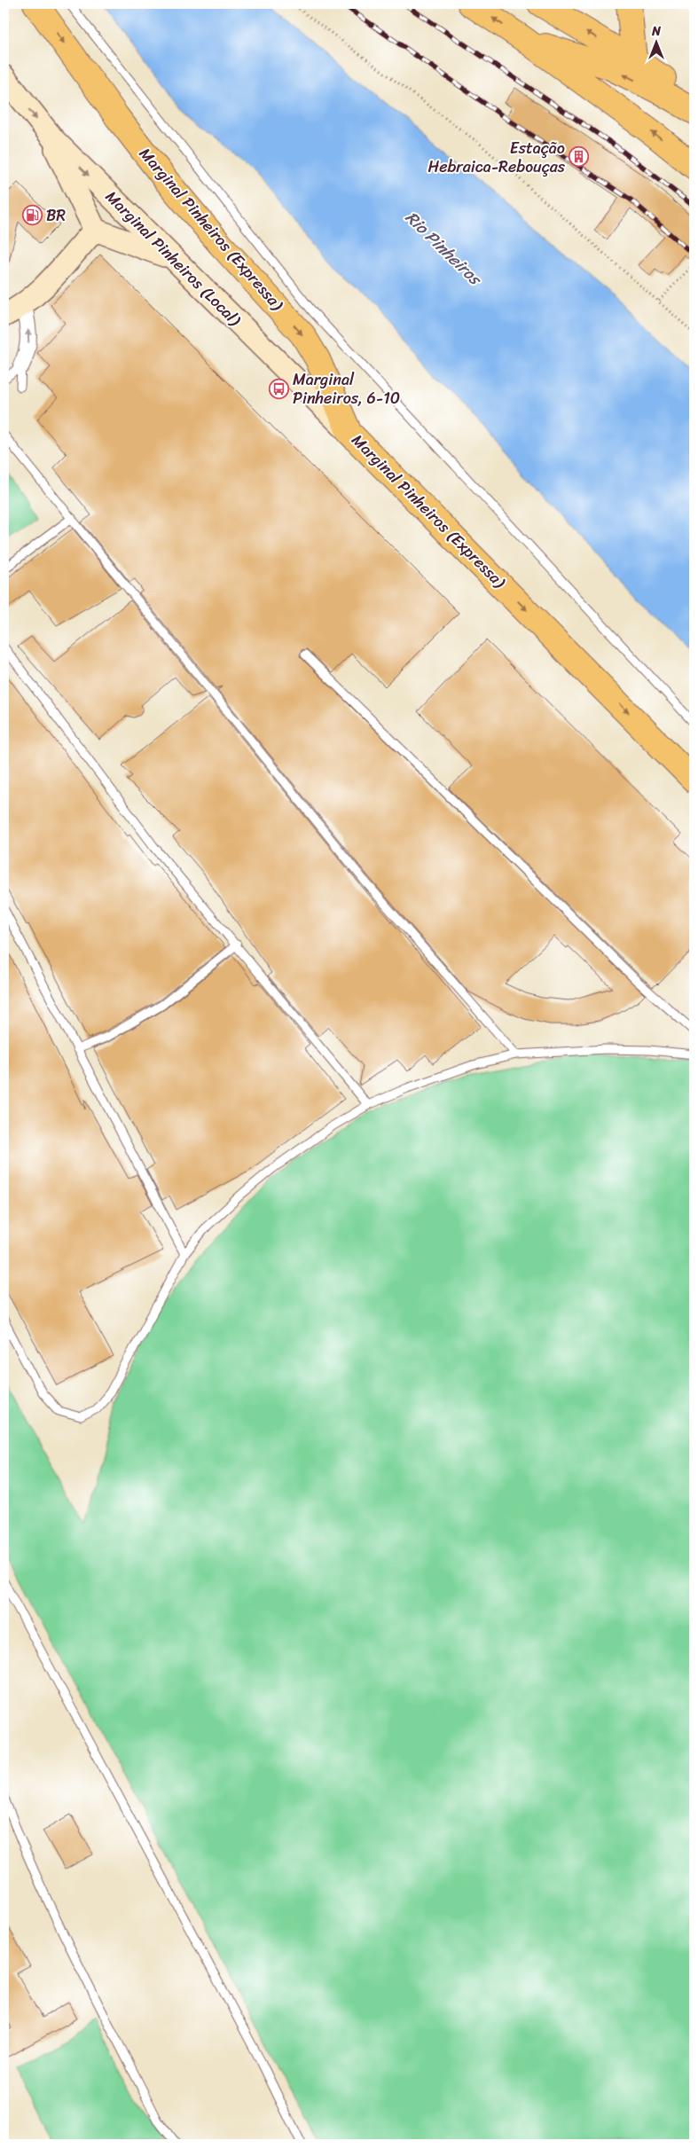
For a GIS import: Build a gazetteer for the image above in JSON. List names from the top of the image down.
{
  "streets": {
    "highway": ["Marginal Pinheiros (Expressa)"],
    "main road": ["Marginal Pinheiros (Local)"]
  },
  "crossings": [
    ["Marginal Pinheiros (Expressa)", "Marginal Pinheiros (Local)"]
  ],
  "one_way": ["Marginal Pinheiros (Expressa)"],
  "water": ["Rio Pinheiros"],
  "places": {
    "building": ["Estação Hebraica-Rebouças"],
    "fuel station": ["BR"],
    "bus stop": ["Marginal Pinheiros, 6-10"]
  },
  "north": "top"
}
